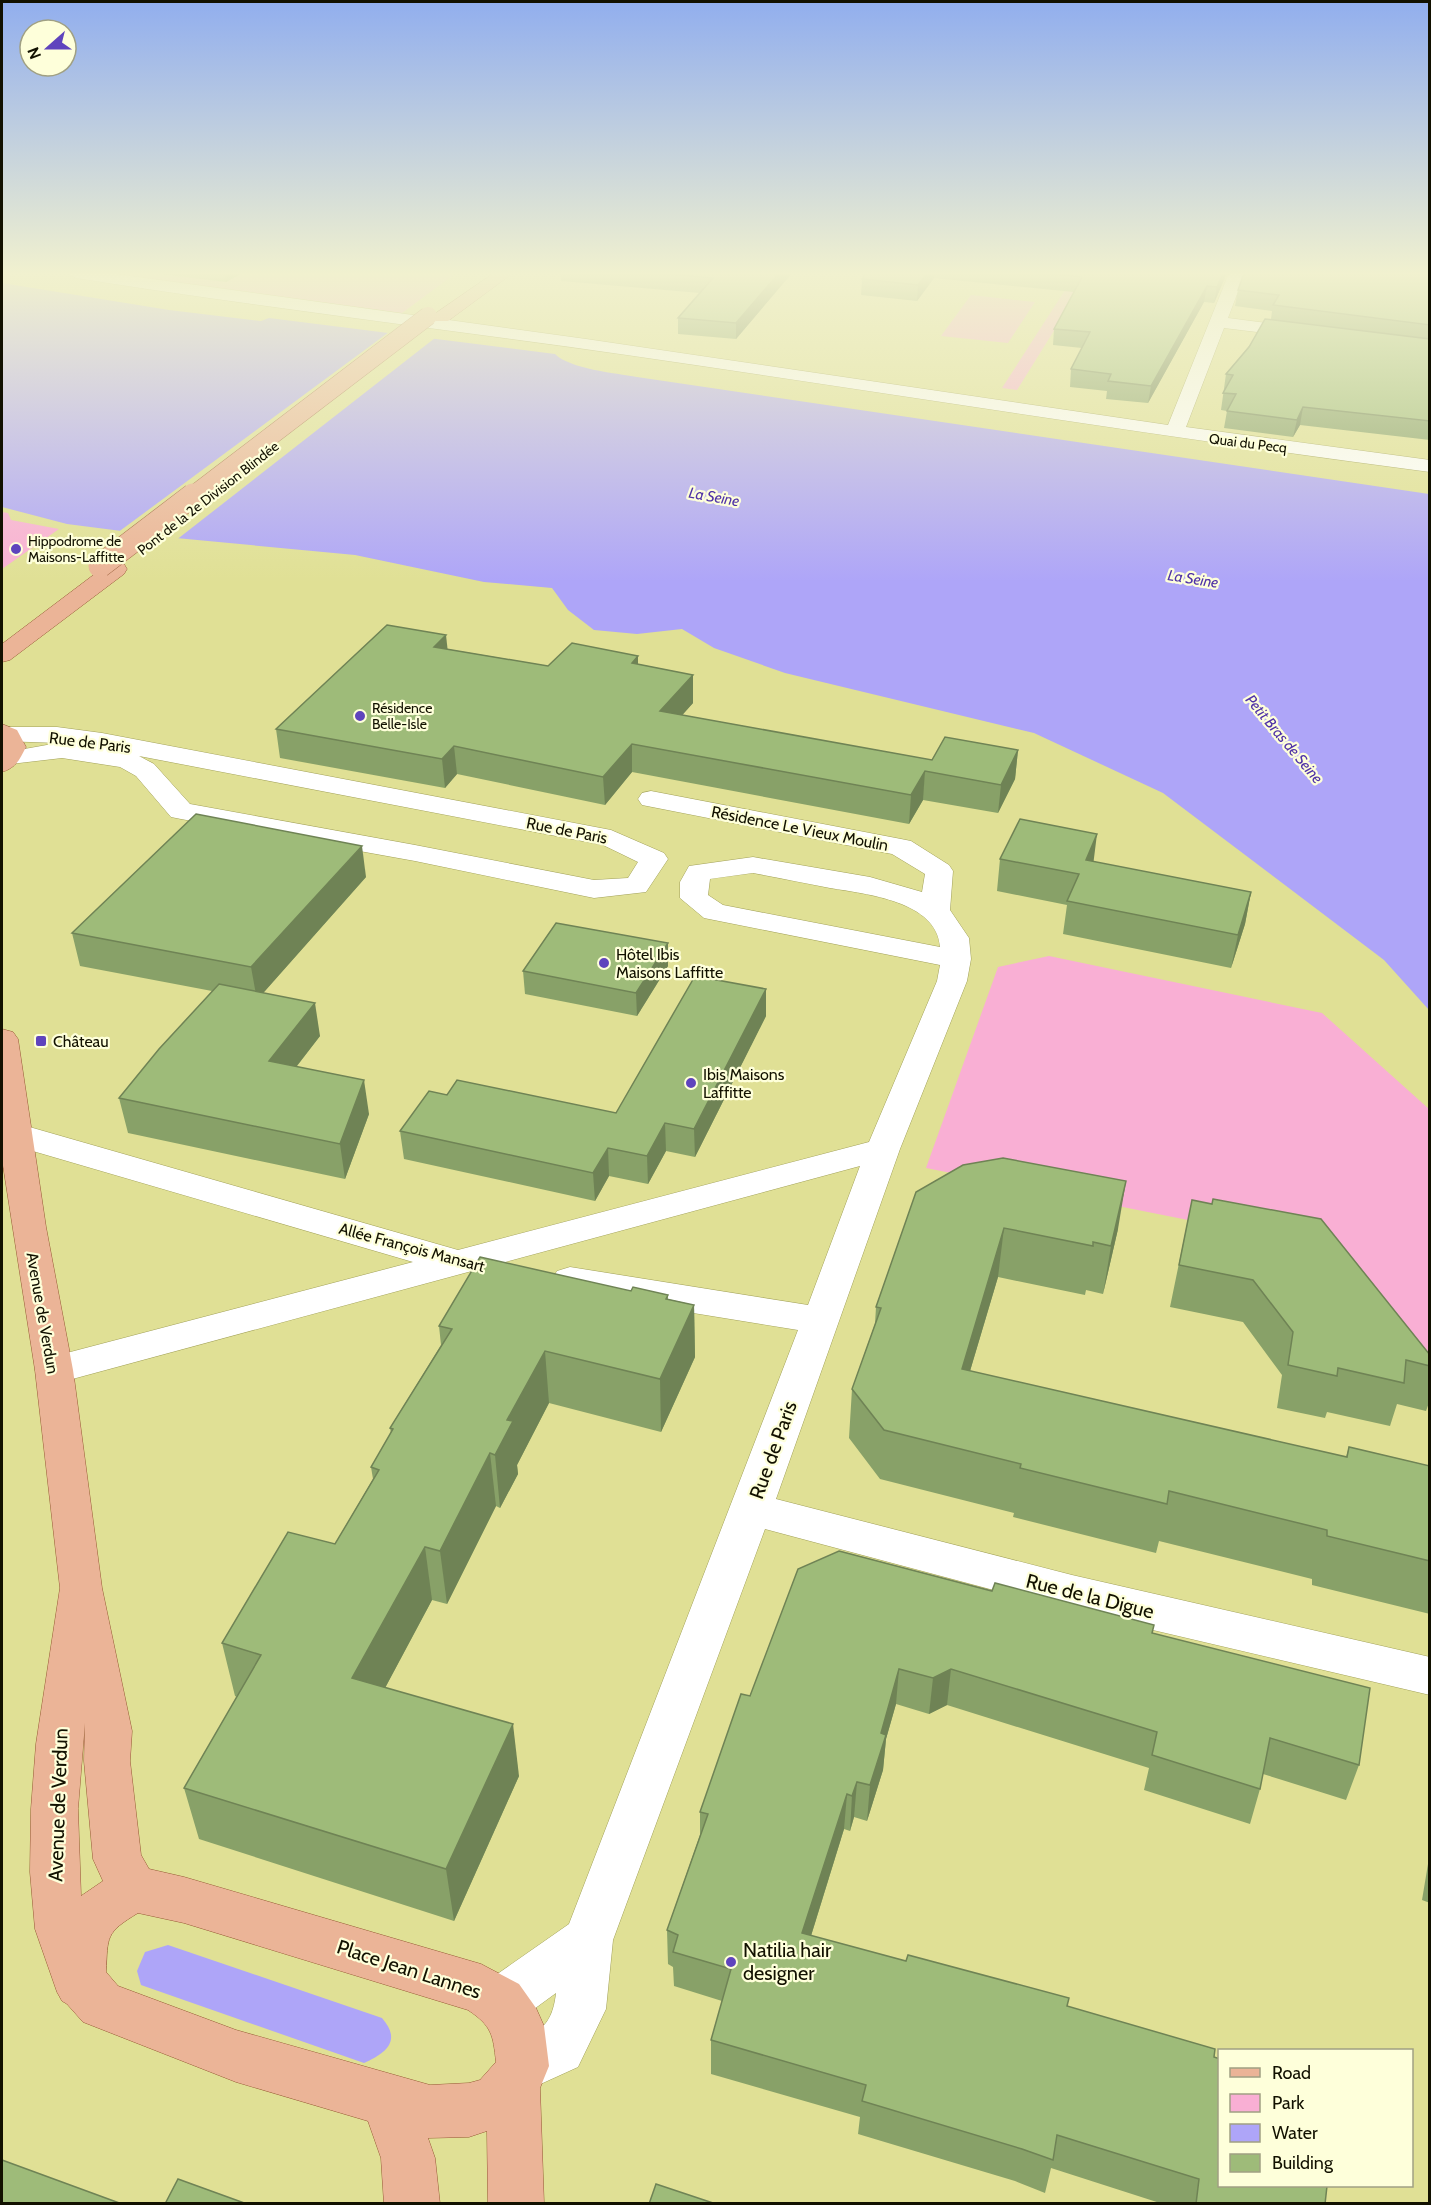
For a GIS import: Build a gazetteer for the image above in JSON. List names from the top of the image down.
{
  "streets": {
    "main road": ["Pont de la 2e Division Blindée", "Avenue de Verdun", "Place Jean Lannes"],
    "street": [
      "Quai du Pecq",
      "Rue de Paris",
      "Résidence Le Vieux Moulin",
      "Allée François Mansart",
      "Rue de la Digue"
    ]
  },
  "crossings": [
    ["Rue de Paris", "Résidence Le Vieux Moulin"],
    ["Rue de Paris", "Allée François Mansart"],
    ["Rue de Paris", "Rue de la Digue"],
    ["Rue de Paris", "Place Jean Lannes"],
    ["Allée François Mansart", "Avenue de Verdun"],
    ["Avenue de Verdun", "Place Jean Lannes"]
  ],
  "water": ["La Seine", "Petit Bras de Seine"],
  "places": {
    "other": [
      "Hippodrome de Maisons-Laffitte",
      "Résidence Belle-Isle",
      "Hôtel Ibis Maisons Laffitte",
      "Ibis Maisons Laffitte",
      "Natilia hair designer"
    ],
    "transit": ["Château"]
  },
  "legend": [
    "Road",
    "Park",
    "Water",
    "Building"
  ],
  "north": "left"
}
